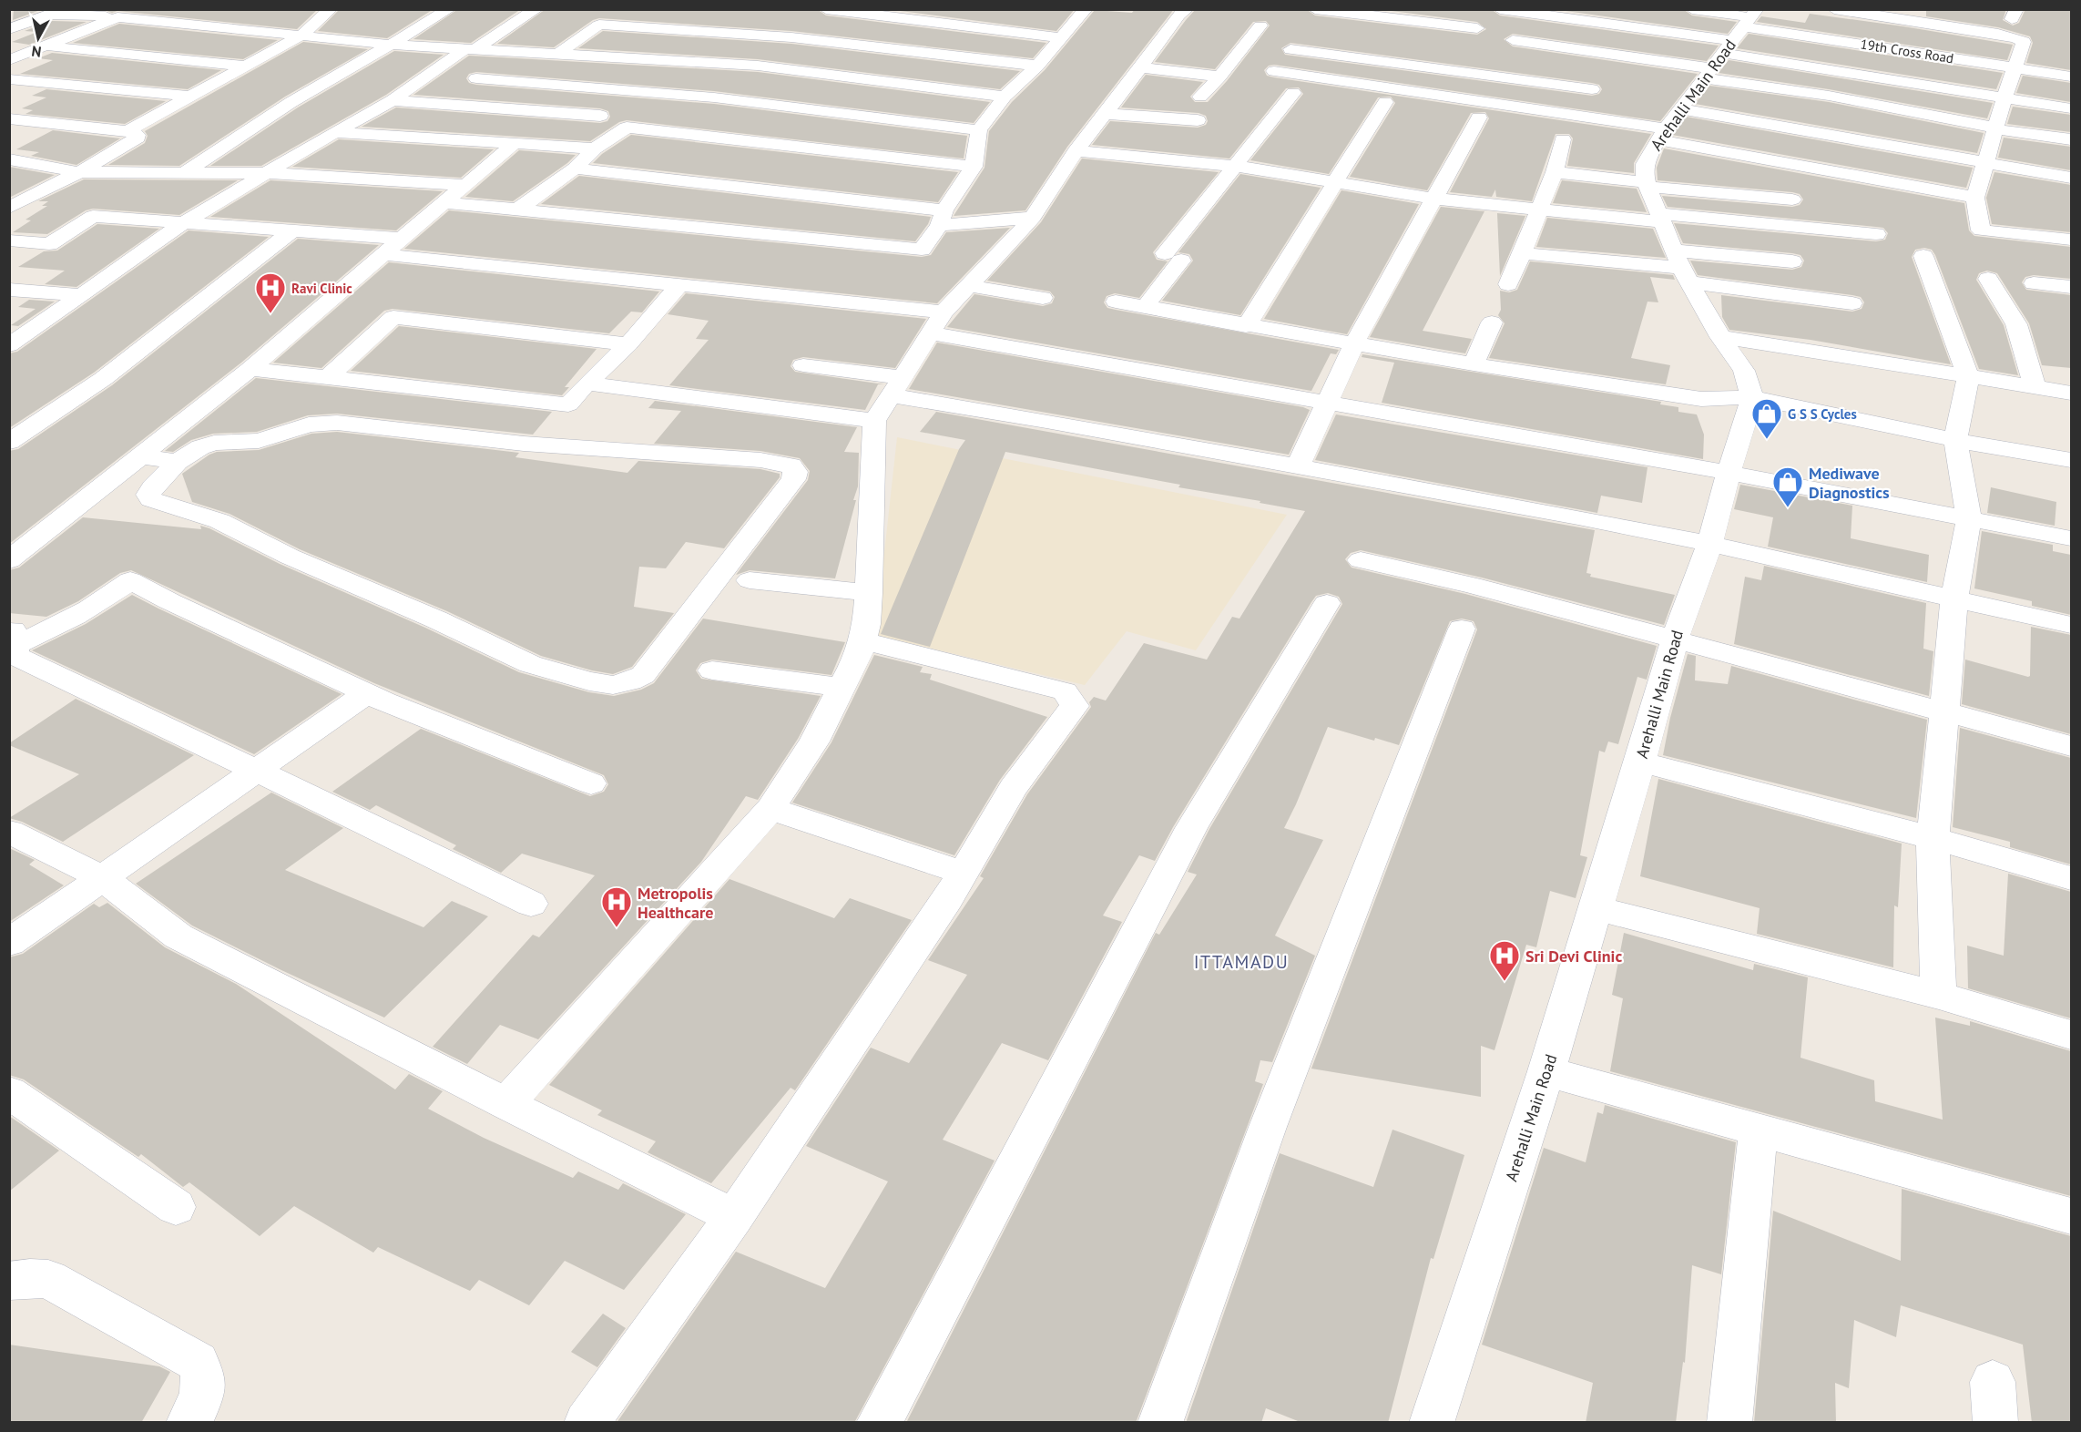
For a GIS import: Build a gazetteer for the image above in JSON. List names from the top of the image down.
{
  "streets": {
    "street": ["19th Cross Road", "Arehalli Main Road"]
  },
  "crossings": [
    ["19th Cross Road", "Arehalli Main Road"]
  ],
  "districts": ["ITTAMADU"],
  "places": {
    "hospital": ["Ravi Clinic", "Metropolis Healthcare", "Sri Devi Clinic"],
    "shop": ["G S S Cycles", "Mediwave Diagnostics"]
  },
  "north": "bottom"
}
